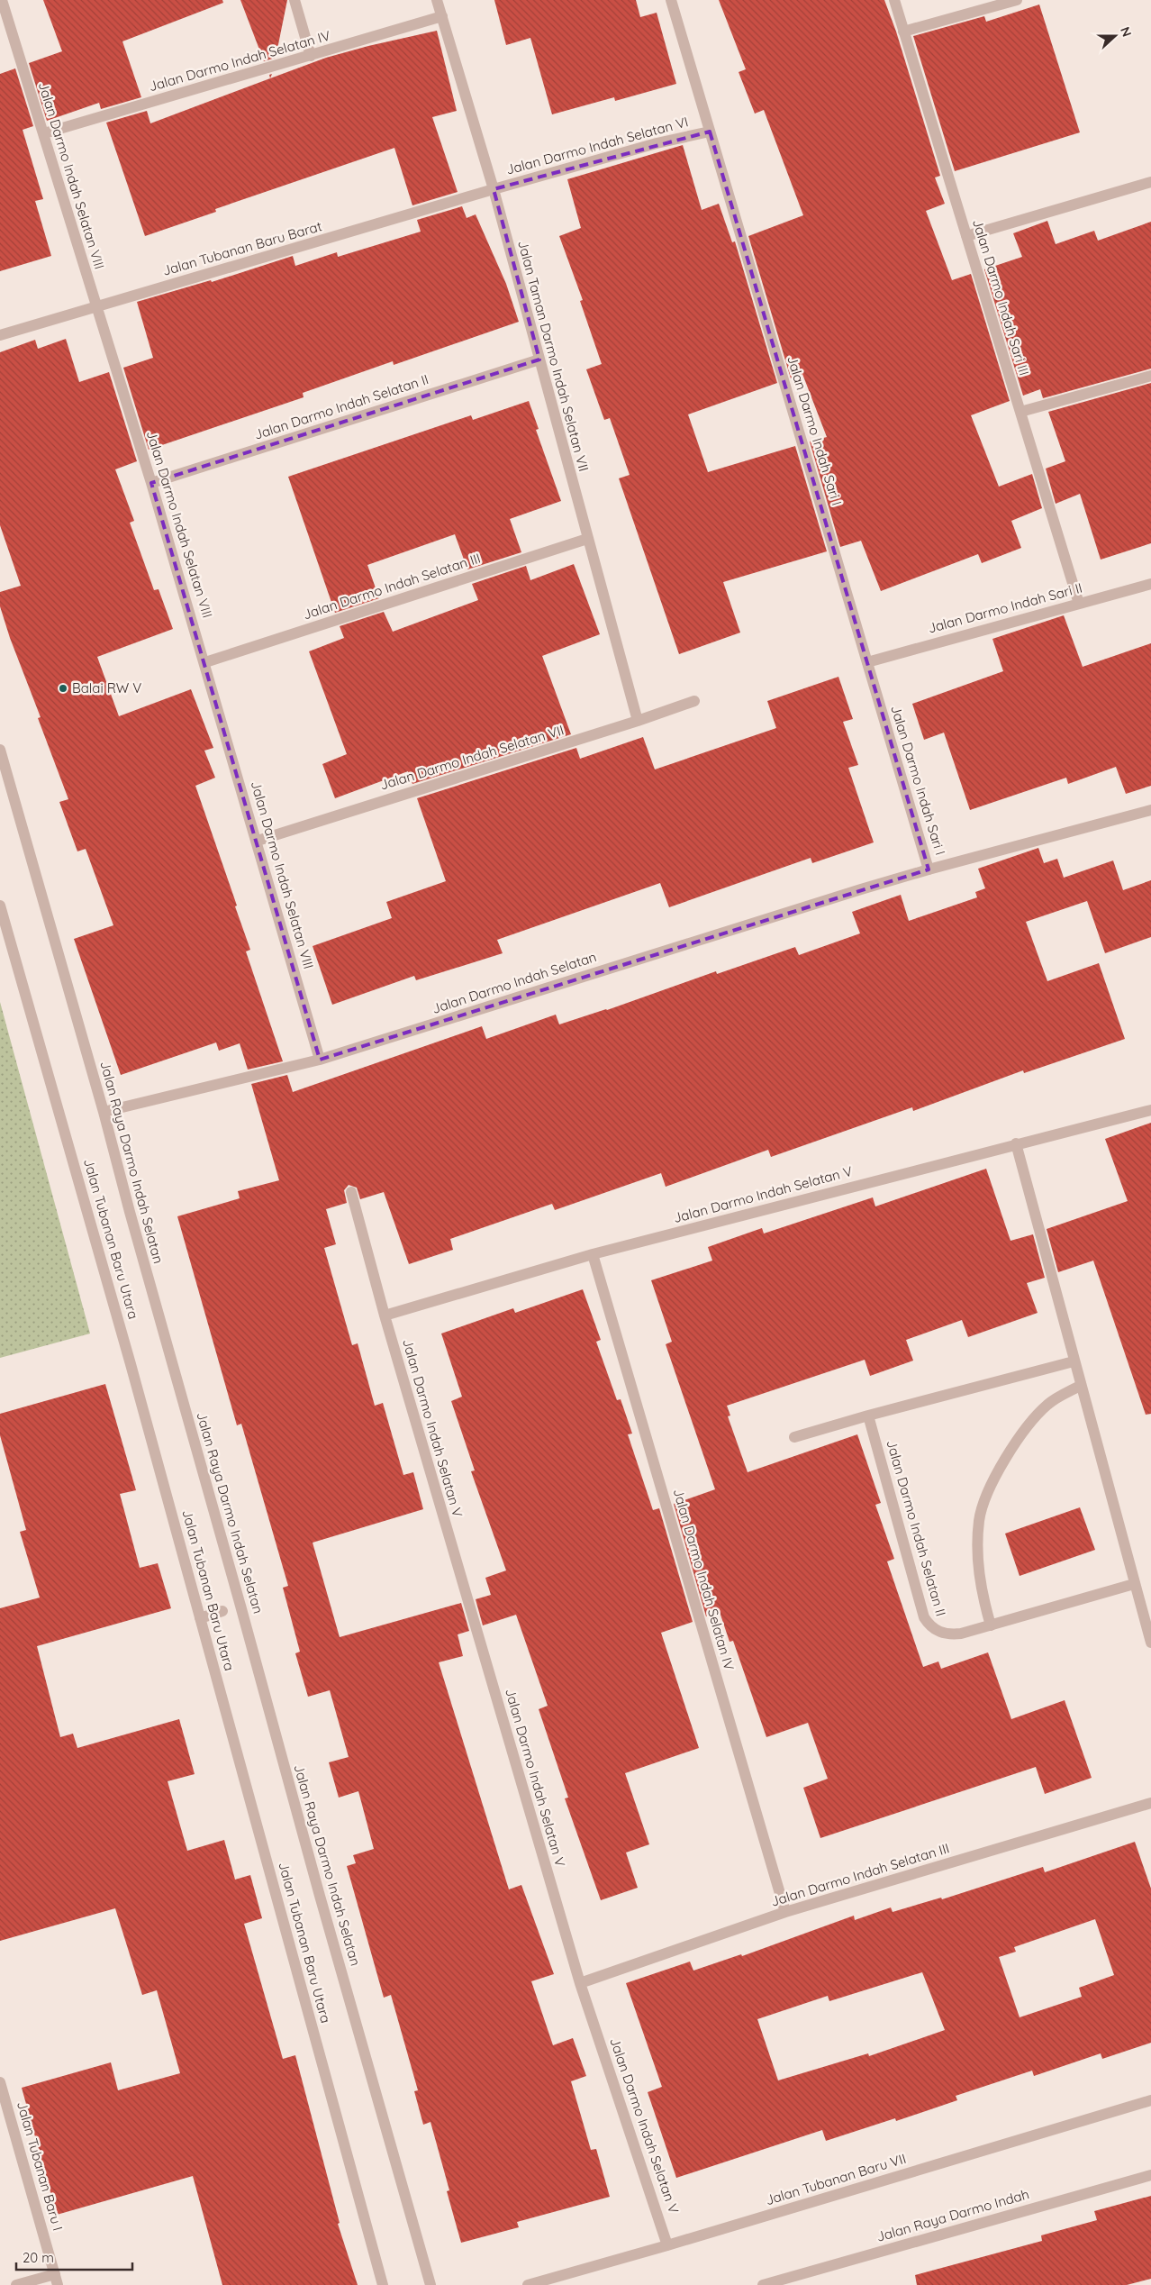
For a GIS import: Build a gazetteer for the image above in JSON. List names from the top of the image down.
{
  "streets": {
    "street": [
      "Jalan Darmo Indah Selatan IV",
      "Jalan Darmo Indah Selatan VI",
      "Jalan Darmo Indah Selatan VIII",
      "Jalan Tubanan Baru Barat",
      "Jalan Darmo Indah Sari III",
      "Jalan Taman Darmo Indah Selatan VII",
      "Jalan Darmo Indah Selatan II",
      "Jalan Darmo Indah Sari I",
      "Jalan Darmo Indah Selatan III",
      "Jalan Darmo Indah Sari II",
      "Jalan Darmo Indah Selatan VII",
      "Jalan Darmo Indah Selatan",
      "Jalan Raya Darmo Indah Selatan",
      "Jalan Darmo Indah Selatan V",
      "Jalan Tubanan Baru Utara",
      "Jalan Tubanan Baru I",
      "Jalan Tubanan Baru VII",
      "Jalan Raya Darmo Indah"
    ]
  },
  "crossings": [
    ["Jalan Darmo Indah Selatan IV", "Jalan Darmo Indah Selatan VIII"],
    ["Jalan Darmo Indah Selatan IV", "Jalan Taman Darmo Indah Selatan VII"],
    ["Jalan Darmo Indah Selatan IV", "Jalan Darmo Indah Selatan III"],
    ["Jalan Darmo Indah Selatan IV", "Jalan Darmo Indah Selatan V"],
    ["Jalan Darmo Indah Selatan VI", "Jalan Tubanan Baru Barat"],
    ["Jalan Darmo Indah Selatan VI", "Jalan Taman Darmo Indah Selatan VII"],
    ["Jalan Darmo Indah Selatan VI", "Jalan Darmo Indah Sari I"],
    ["Jalan Darmo Indah Selatan VIII", "Jalan Tubanan Baru Barat"],
    ["Jalan Darmo Indah Selatan VIII", "Jalan Darmo Indah Selatan II"],
    ["Jalan Darmo Indah Selatan VIII", "Jalan Darmo Indah Selatan III"],
    ["Jalan Darmo Indah Selatan VIII", "Jalan Darmo Indah Selatan VII"],
    ["Jalan Darmo Indah Selatan VIII", "Jalan Darmo Indah Selatan"],
    ["Jalan Tubanan Baru Barat", "Jalan Taman Darmo Indah Selatan VII"],
    ["Jalan Darmo Indah Sari III", "Jalan Darmo Indah Sari II"],
    ["Jalan Taman Darmo Indah Selatan VII", "Jalan Darmo Indah Selatan II"],
    ["Jalan Taman Darmo Indah Selatan VII", "Jalan Darmo Indah Selatan III"],
    ["Jalan Taman Darmo Indah Selatan VII", "Jalan Darmo Indah Selatan VII"],
    ["Jalan Darmo Indah Sari I", "Jalan Darmo Indah Sari II"],
    ["Jalan Darmo Indah Sari I", "Jalan Darmo Indah Selatan"],
    ["Jalan Darmo Indah Selatan III", "Jalan Darmo Indah Selatan V"],
    ["Jalan Darmo Indah Selatan", "Jalan Raya Darmo Indah Selatan"],
    ["Jalan Darmo Indah Selatan V", "Jalan Tubanan Baru VII"]
  ],
  "places": ["Balai RW V"],
  "scale_bar": "20 m",
  "north": "right"
}
